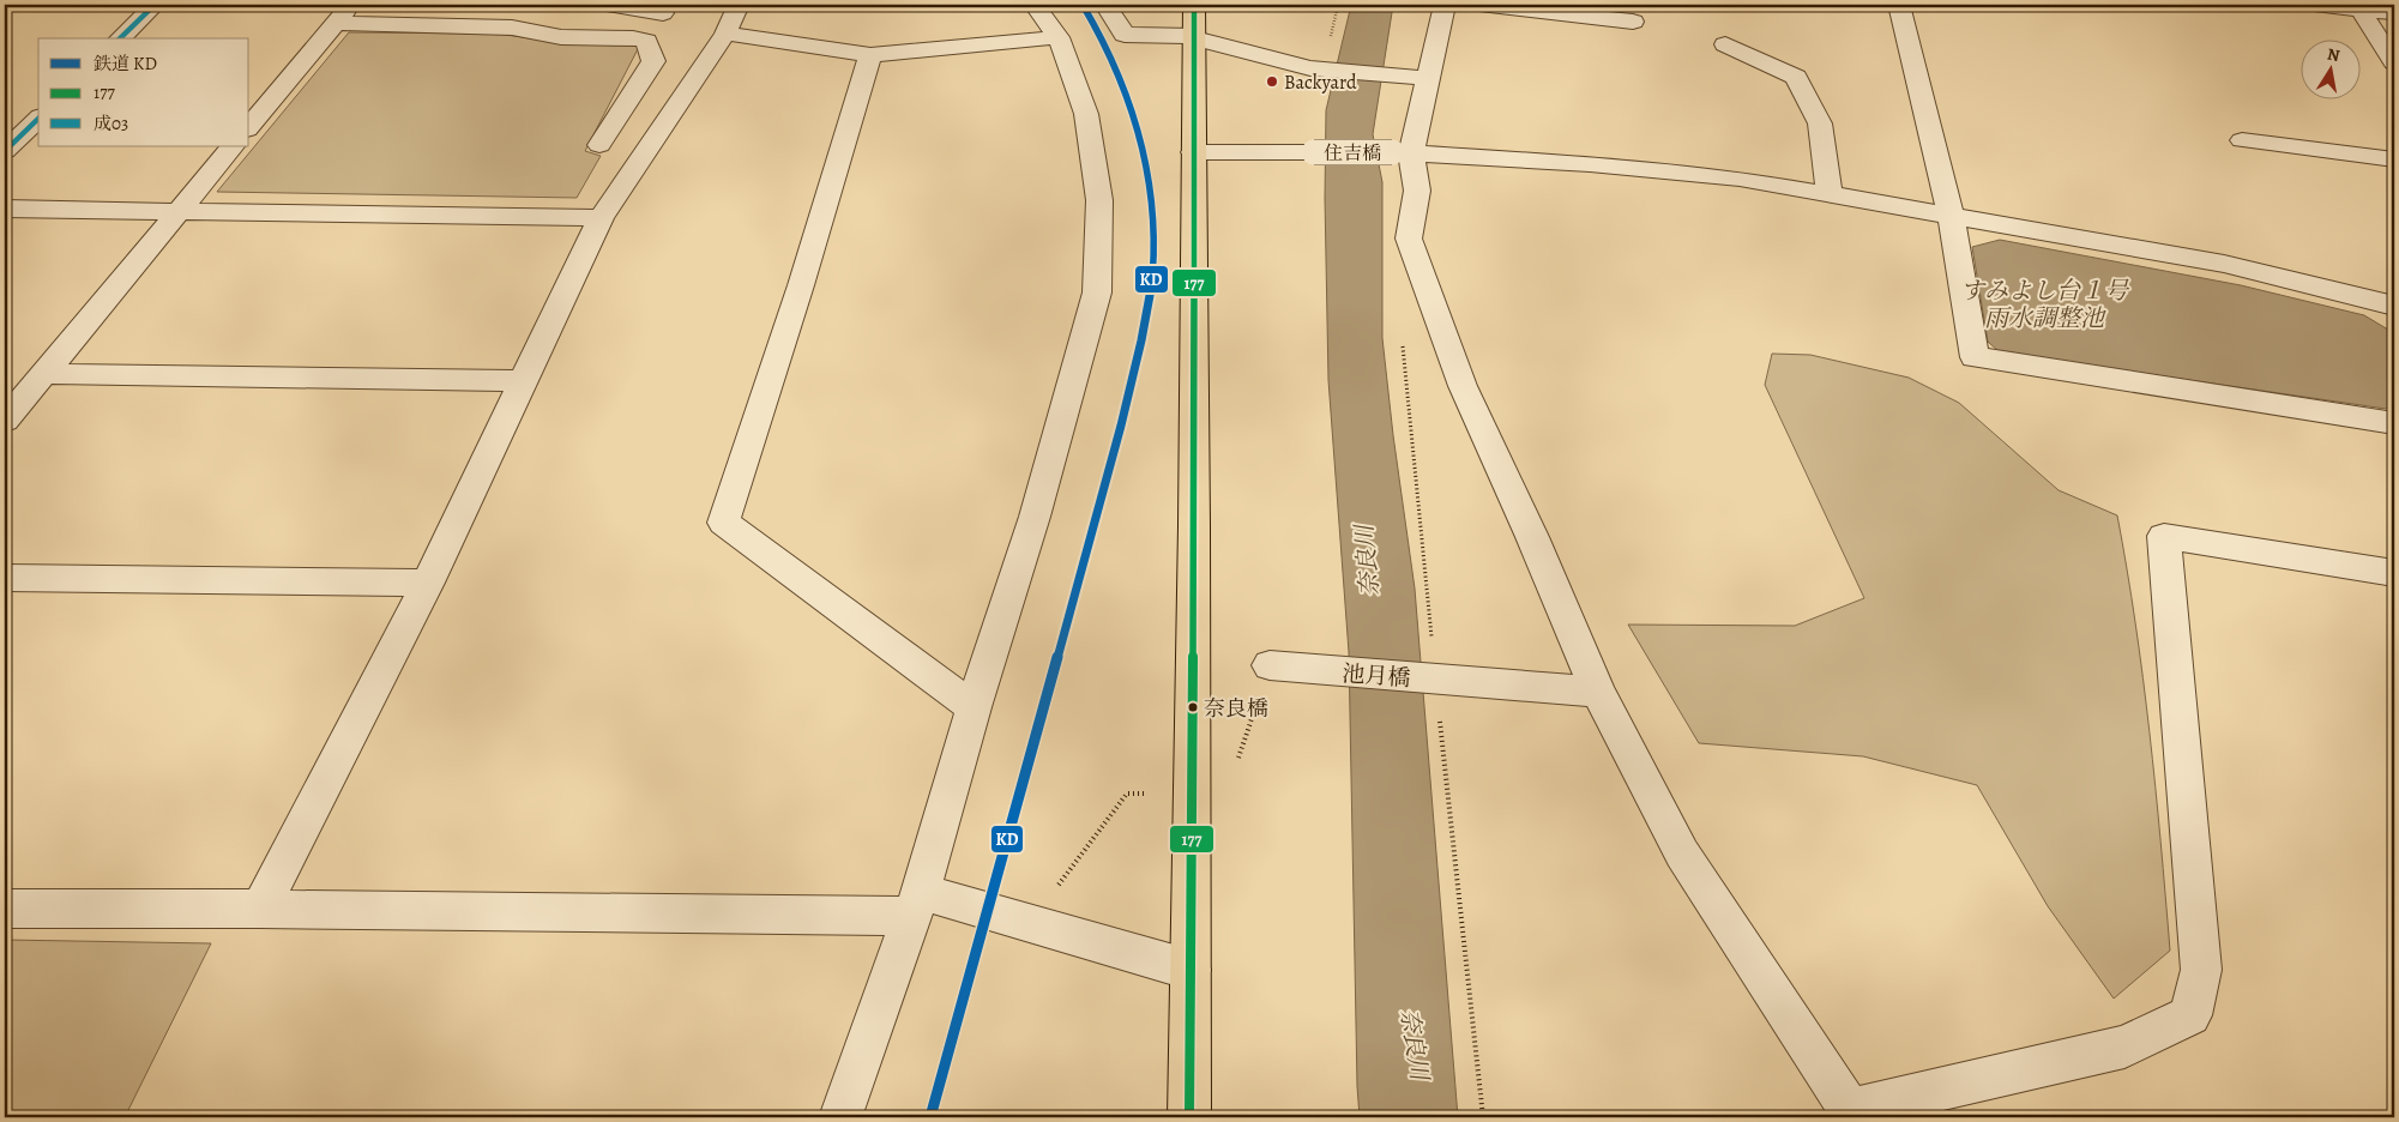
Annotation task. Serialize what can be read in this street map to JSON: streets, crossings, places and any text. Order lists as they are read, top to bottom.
{
  "streets": {
    "street": ["住吉橋", "池月橋"]
  },
  "water": ["すみよし台１号 雨水調整池", "奈良川"],
  "places": ["Backyard", "奈良橋"],
  "lines": ["rail line KD", "transit line 177", "transit line 成03"],
  "legend": ["鉄道 KD", "177", "成03"],
  "north": "top"
}
